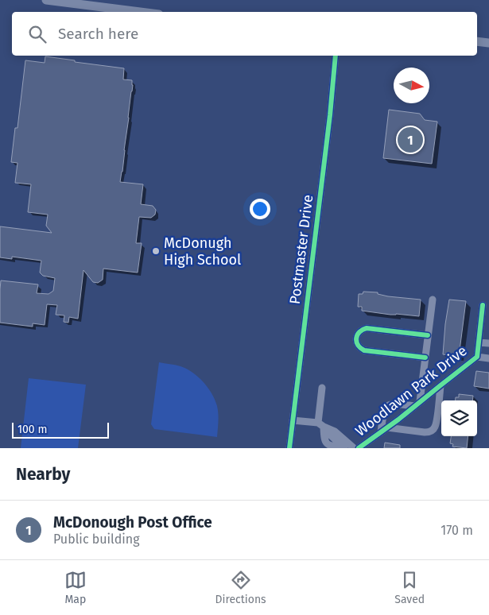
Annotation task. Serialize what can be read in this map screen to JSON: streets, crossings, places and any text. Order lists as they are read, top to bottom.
{
  "streets": {
    "street": ["Postmaster Drive", "Woodlawn Park Drive"]
  },
  "crossings": [
    ["Postmaster Drive", "Woodlawn Park Drive"]
  ],
  "places": ["McDonugh High School"],
  "scale_bar": "100 m",
  "north": "right",
  "page": {
    "search": "Search here",
    "pins": "1",
    "scale": "100 m",
    "heading": "Nearby",
    "list": [
      {
        "mark": "1",
        "name": "McDonough Post Office",
        "note": "Public building",
        "value": "170 m"
      }
    ],
    "nav": ["Map", "Directions", "Saved"]
  }
}
